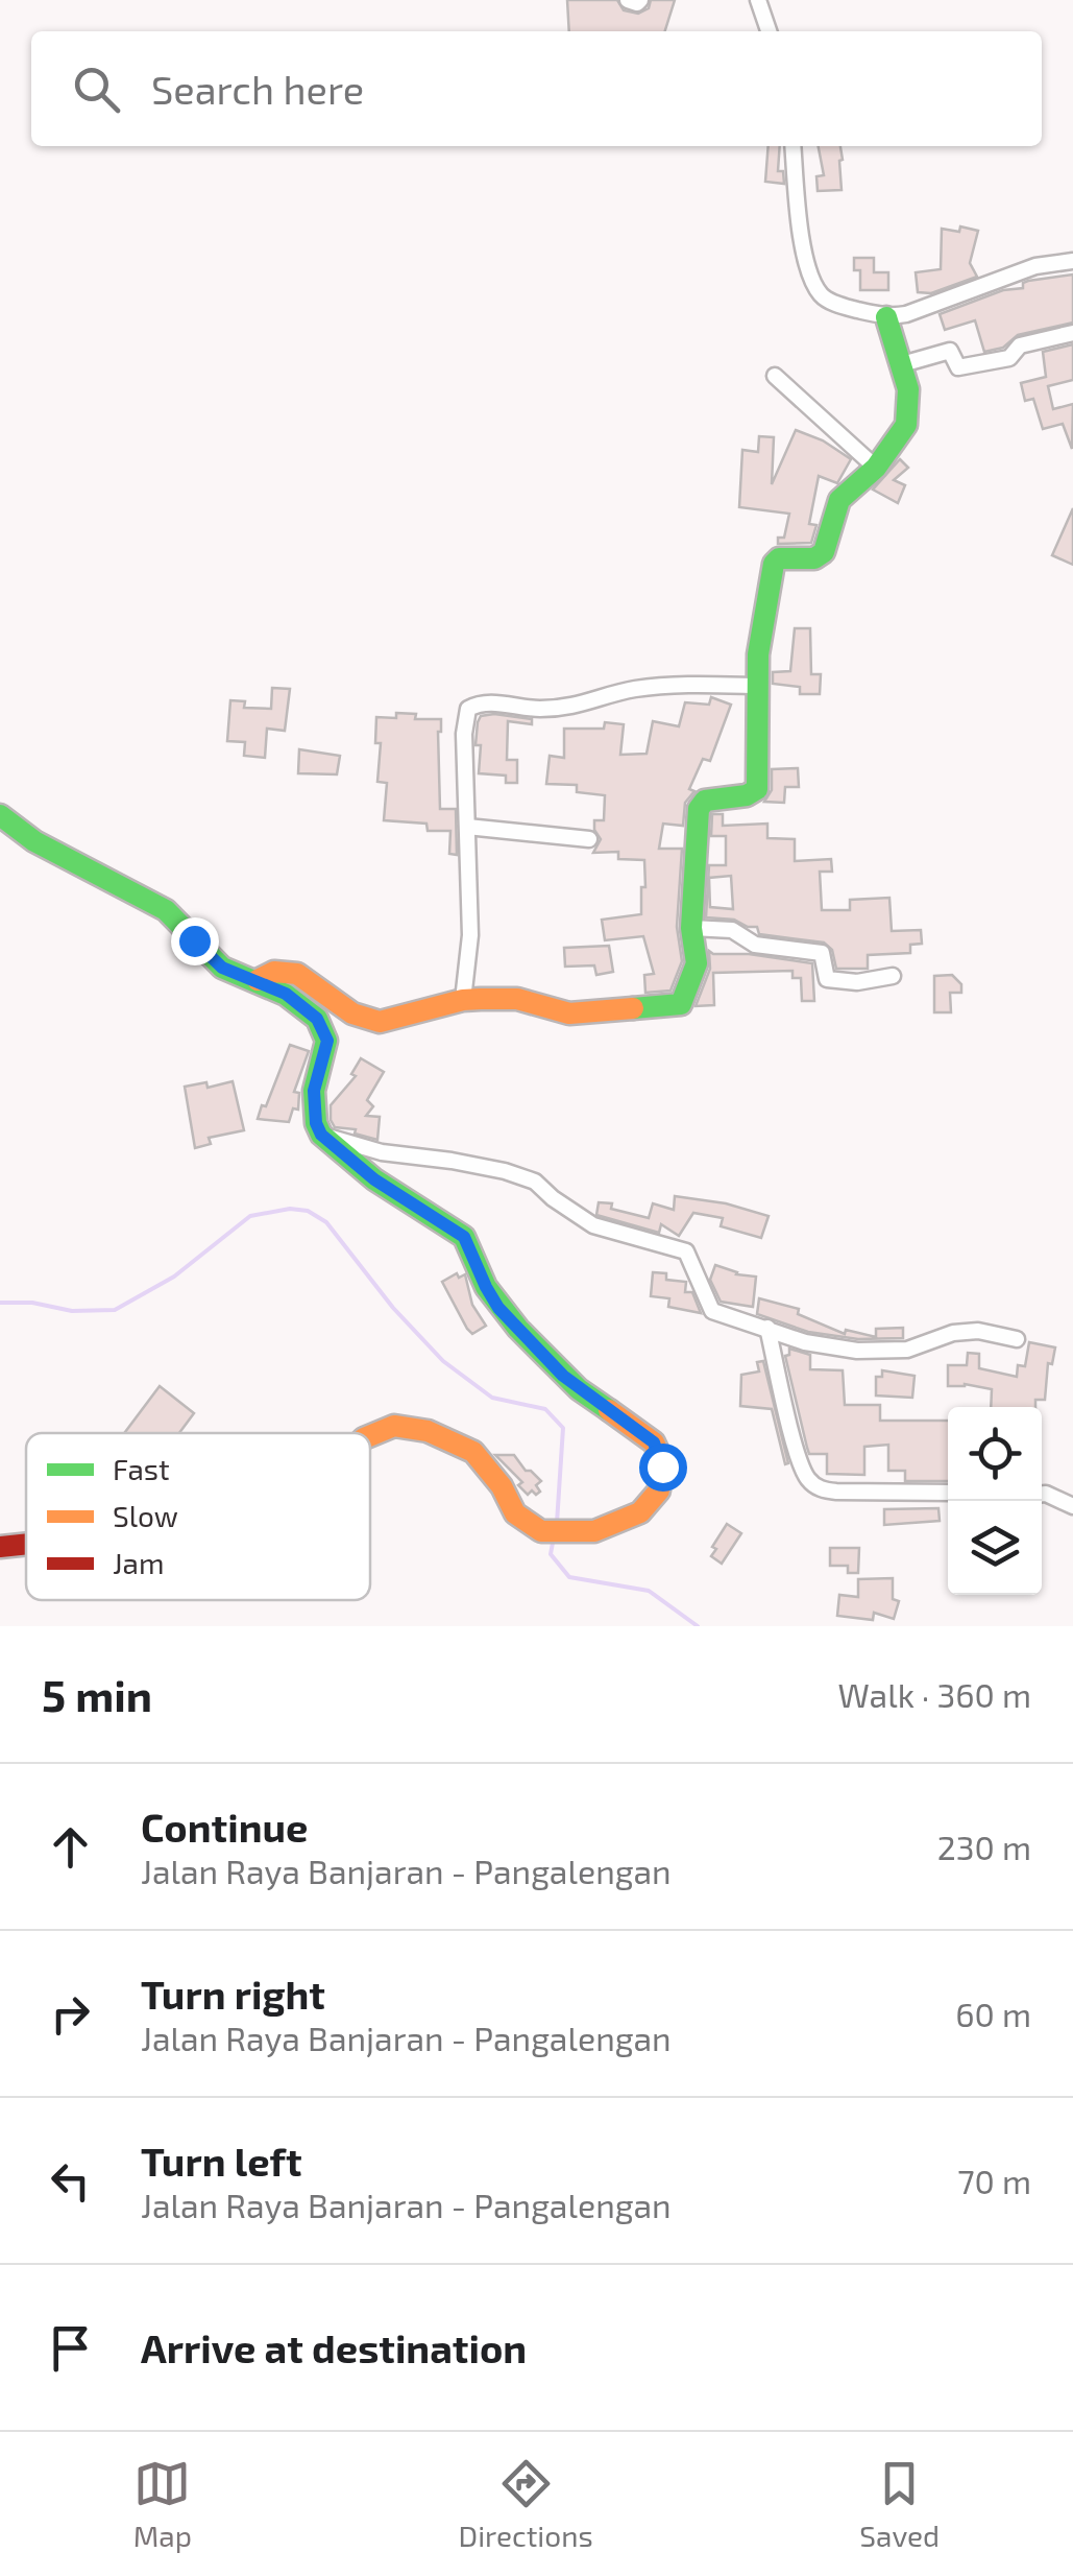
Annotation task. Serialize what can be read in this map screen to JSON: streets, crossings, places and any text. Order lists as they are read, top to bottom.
{
  "legend": ["Fast", "Slow", "Jam"],
  "page": {
    "search": "Search here",
    "heading": ["5 min", "Walk · 360 m"],
    "list": [
      ["Continue", "Jalan Raya Banjaran - Pangalengan", "230 m"],
      ["Turn right", "Jalan Raya Banjaran - Pangalengan", "60 m"],
      ["Turn left", "Jalan Raya Banjaran - Pangalengan", "70 m"],
      "Arrive at destination"
    ],
    "nav": ["Map", "Directions", "Saved"]
  }
}
